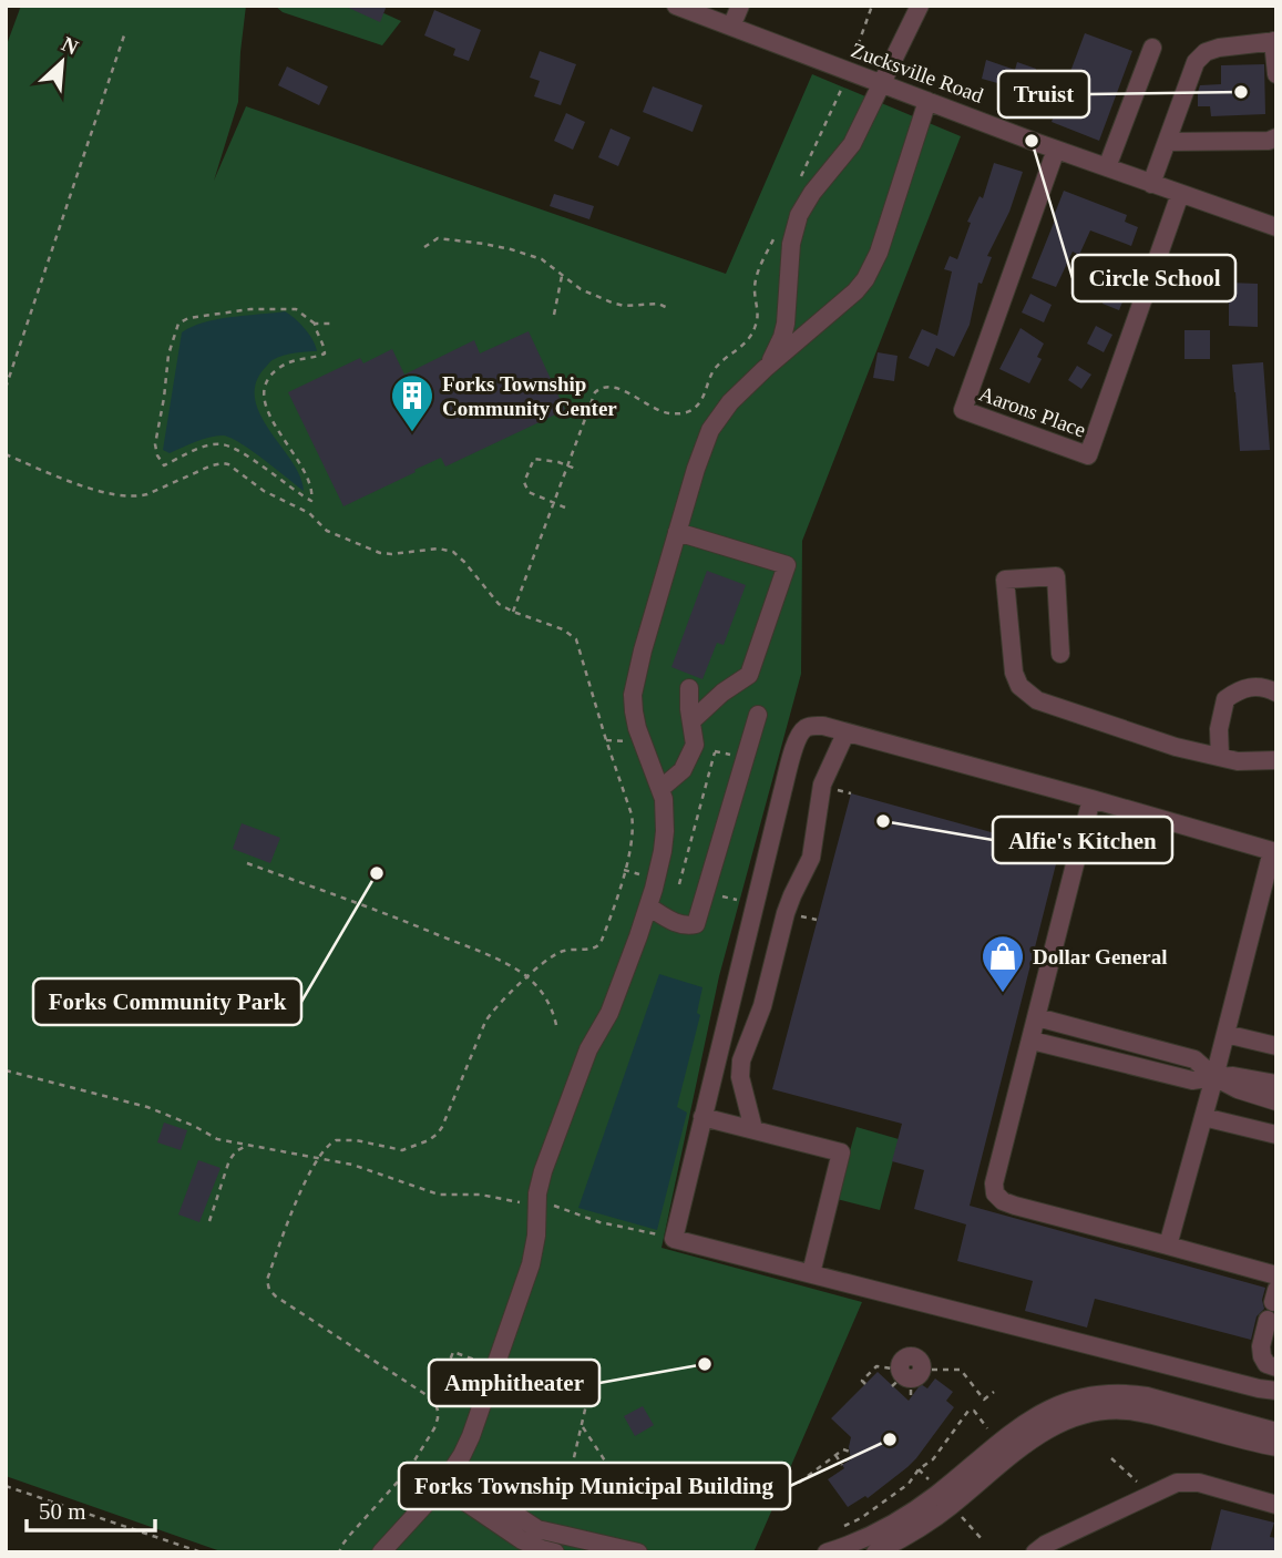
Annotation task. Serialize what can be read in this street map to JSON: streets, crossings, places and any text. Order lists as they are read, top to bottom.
{
  "streets": {
    "street": ["Zucksville Road", "Aarons Place"]
  },
  "crossings": [
    ["Zucksville Road", "Aarons Place"]
  ],
  "places": {
    "other": [
      "Truist",
      "Circle School",
      "Alfie's Kitchen",
      "Forks Community Park",
      "Amphitheater",
      "Forks Township Municipal Building"
    ],
    "building": ["Forks Township Community Center"],
    "shop": ["Dollar General"]
  },
  "scale_bar": "50 m",
  "north": "top right"
}
